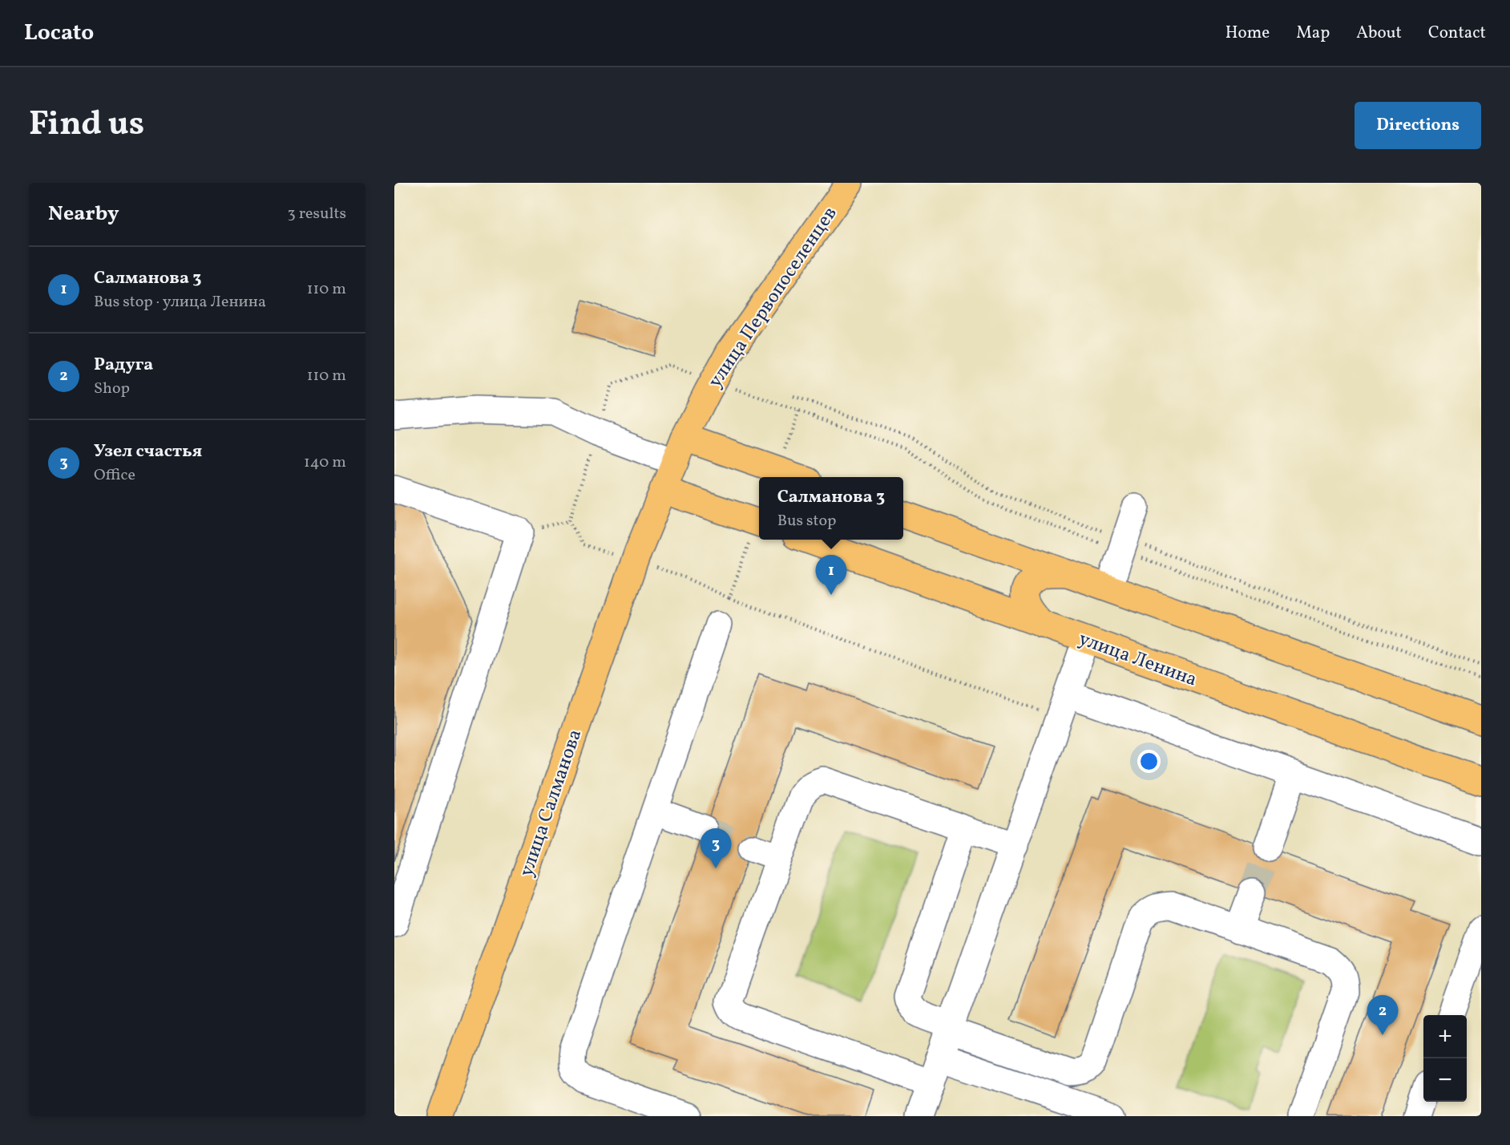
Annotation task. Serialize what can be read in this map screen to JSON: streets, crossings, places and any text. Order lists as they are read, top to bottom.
{
  "streets": {
    "main road": ["улица Первопоселенцев", "улица Ленина", "улица Салманова"]
  },
  "crossings": [
    ["улица Первопоселенцев", "улица Салманова"]
  ],
  "page": {
    "header": "Locato",
    "nav": [
      "Home",
      "Map",
      "About",
      "Contact"
    ],
    "title": "Find us",
    "buttons": "Directions",
    "heading": ["Nearby", "3 results"],
    "list": [
      {
        "mark": "1",
        "name": "Салманова 3",
        "note": "Bus stop · улица Ленина",
        "value": "110 m"
      },
      {
        "mark": "2",
        "name": "Радуга",
        "note": "Shop",
        "value": "110 m"
      },
      {
        "mark": "3",
        "name": "Узел счастья",
        "note": "Office",
        "value": "140 m"
      }
    ],
    "popup": ["Салманова 3", "Bus stop"],
    "pins": ["1", "3", "2"],
    "map_buttons": ["+", "−"]
  }
}
